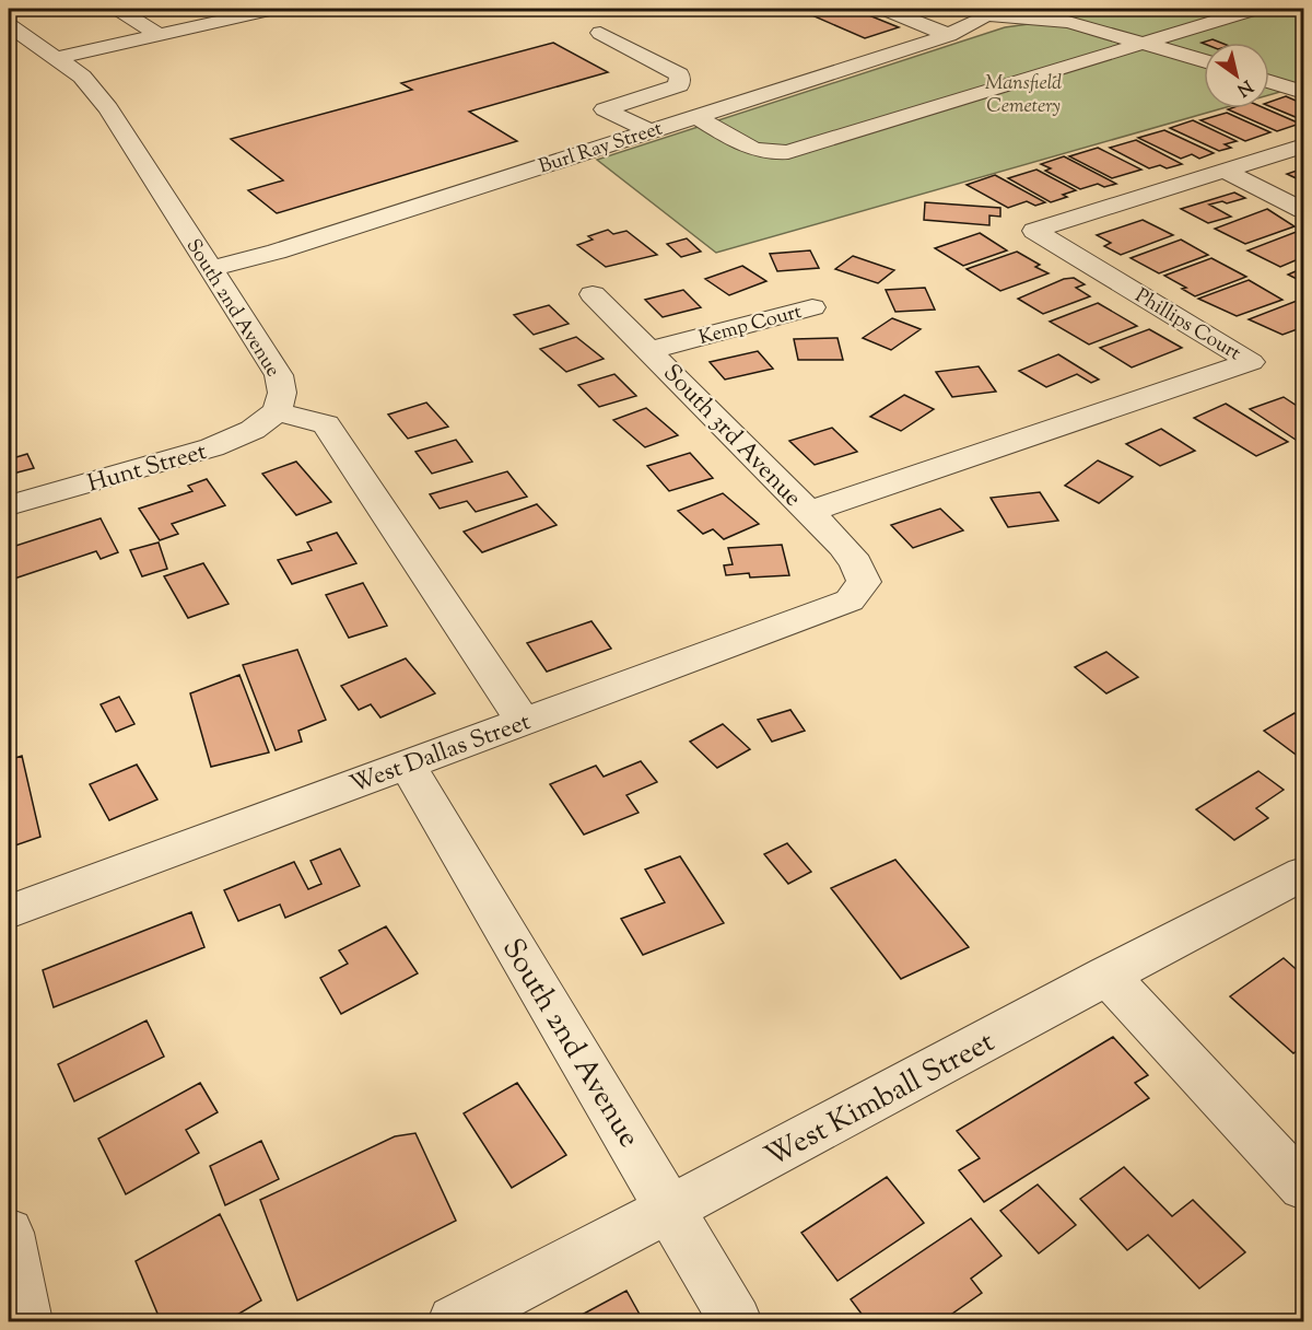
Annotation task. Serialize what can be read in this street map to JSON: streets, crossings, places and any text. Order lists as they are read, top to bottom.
{
  "streets": {
    "street": [
      "Burl Ray Street",
      "South 2nd Avenue",
      "Kemp Court",
      "Phillips Court",
      "South 3rd Avenue",
      "Hunt Street",
      "West Dallas Street",
      "West Kimball Street"
    ]
  },
  "crossings": [
    ["Burl Ray Street", "South 2nd Avenue"],
    ["South 2nd Avenue", "Hunt Street"],
    ["South 2nd Avenue", "West Dallas Street"],
    ["South 2nd Avenue", "West Kimball Street"],
    ["Kemp Court", "South 3rd Avenue"],
    ["Phillips Court", "South 3rd Avenue"],
    ["South 3rd Avenue", "West Dallas Street"]
  ],
  "parks": ["Mansfield Cemetery"],
  "north": "bottom right"
}
